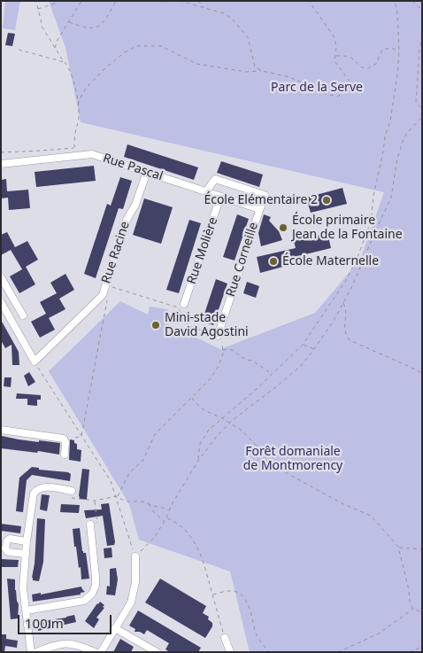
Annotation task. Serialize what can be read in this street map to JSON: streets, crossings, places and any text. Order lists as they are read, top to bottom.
{
  "streets": {
    "street": [
      "Rue Pascal",
      "Rue Molière",
      "Rue Racine",
      "Rue Corneille"
    ]
  },
  "crossings": [
    ["Rue Pascal", "Rue Molière"],
    ["Rue Pascal", "Rue Racine"],
    ["Rue Pascal", "Rue Corneille"]
  ],
  "parks": ["Parc de la Serve", "Forêt domaniale de Montmorency"],
  "places": [
    "École Elémentaire 2",
    "École primaire Jean de la Fontaine",
    "École Maternelle",
    "Mini-stade David Agostini"
  ],
  "scale_bar": "100 m"
}
